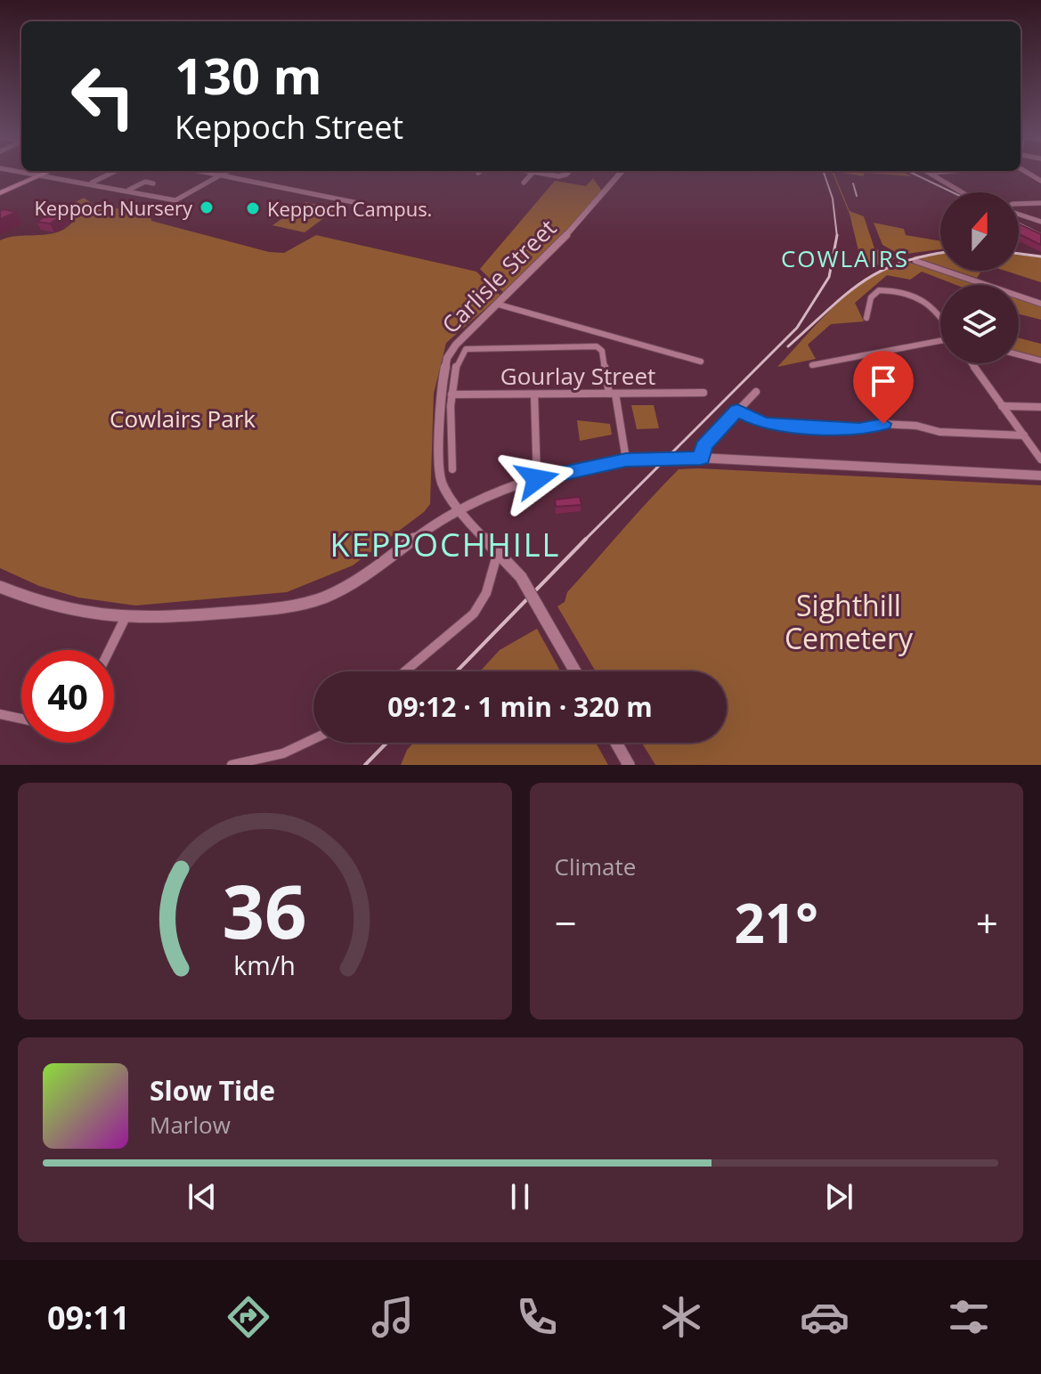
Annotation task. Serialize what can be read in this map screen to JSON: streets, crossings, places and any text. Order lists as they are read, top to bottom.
{
  "streets": {
    "street": ["Carlisle Street", "Gourlay Street"]
  },
  "crossings": [
    ["Carlisle Street", "Gourlay Street"]
  ],
  "districts": ["COWLAIRS", "KEPPOCHHILL"],
  "parks": ["Cowlairs Park", "Sighthill Cemetery"],
  "places": ["Keppoch Nursery", "Keppoch Campus."],
  "north": "top",
  "page": {
    "turn": ["130 m", "Keppoch Street"],
    "limit": "40",
    "trip": "09:12 · 1 min · 320 m",
    "tile": "Climate",
    "heat": ["−", "21°", "+"],
    "song": ["Slow Tide", "Marlow"],
    "tabs": "09:11",
    "gauge": ["36", "km/h"]
  }
}
